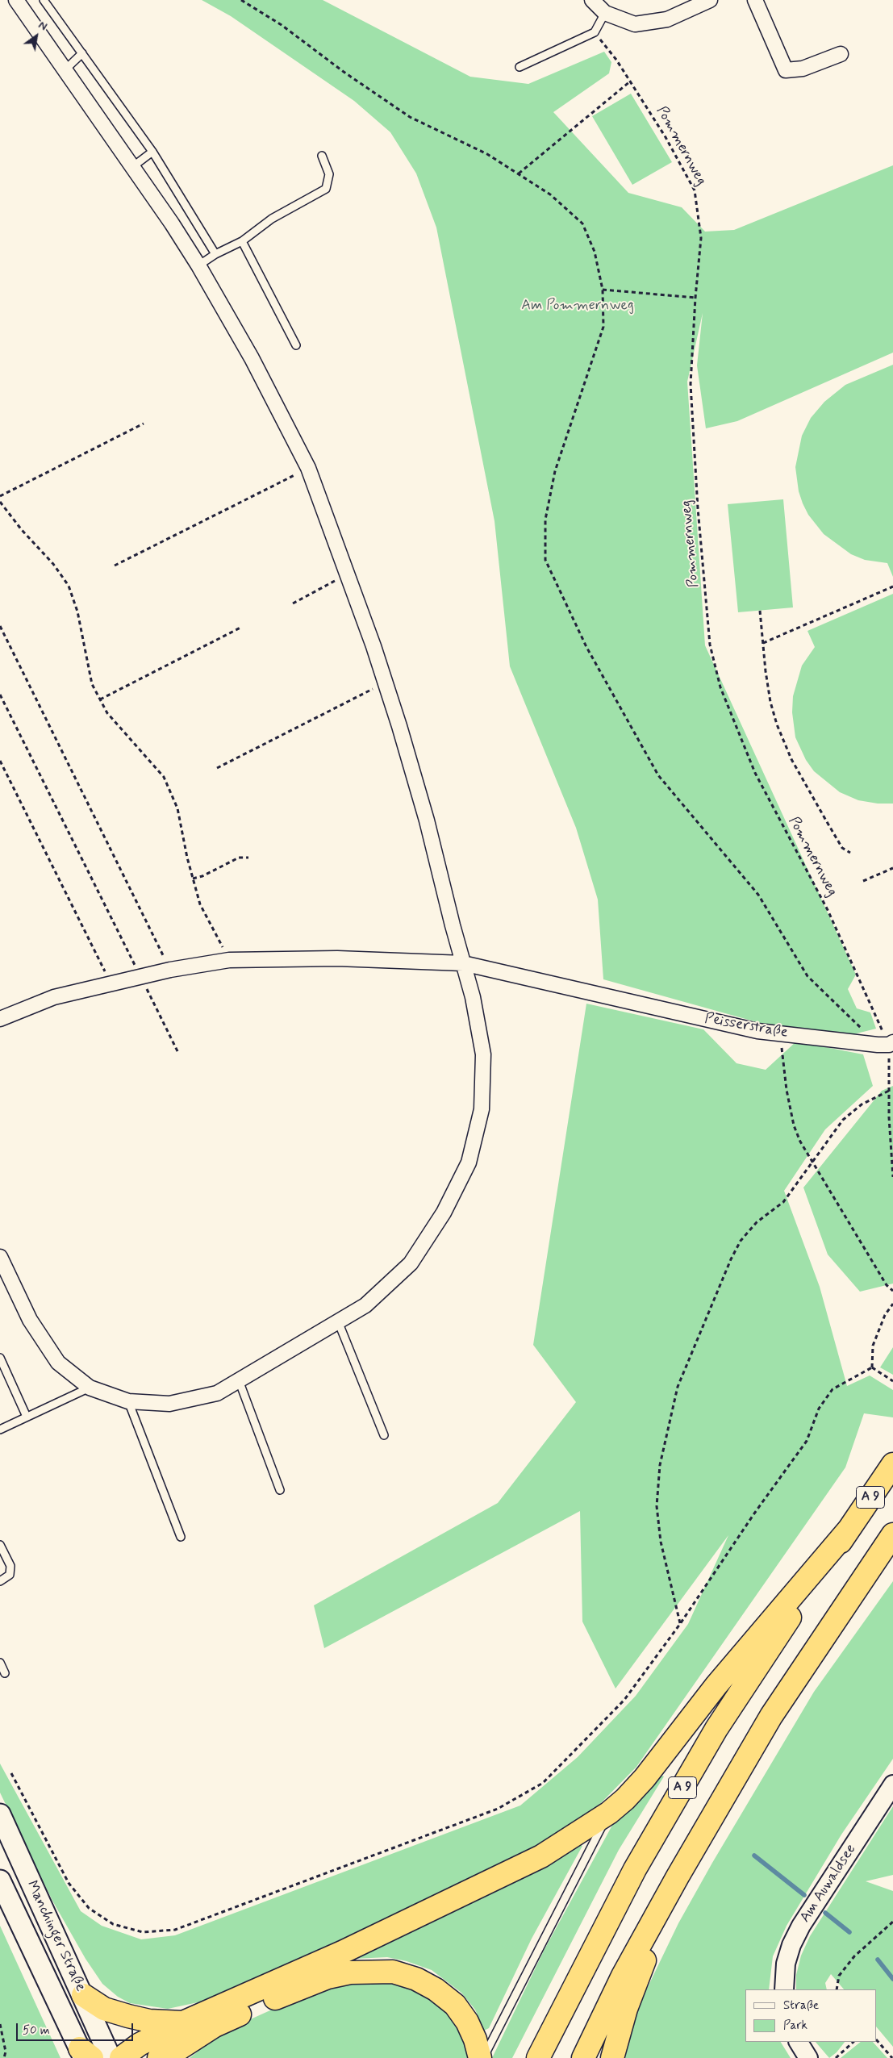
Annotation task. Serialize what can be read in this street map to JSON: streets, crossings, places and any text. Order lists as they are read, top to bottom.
{
  "streets": {
    "highway": ["A 9"],
    "main road": ["Manchinger Straße"],
    "street": ["Peisserstraße", "Am Auwaldsee"],
    "path": ["Pommernweg"]
  },
  "crossings": [
    ["Pommernweg", "Peisserstraße"]
  ],
  "parks": ["Am Pommernweg"],
  "legend": ["Straße", "Park"],
  "scale_bar": "50 m",
  "north": "top right"
}
